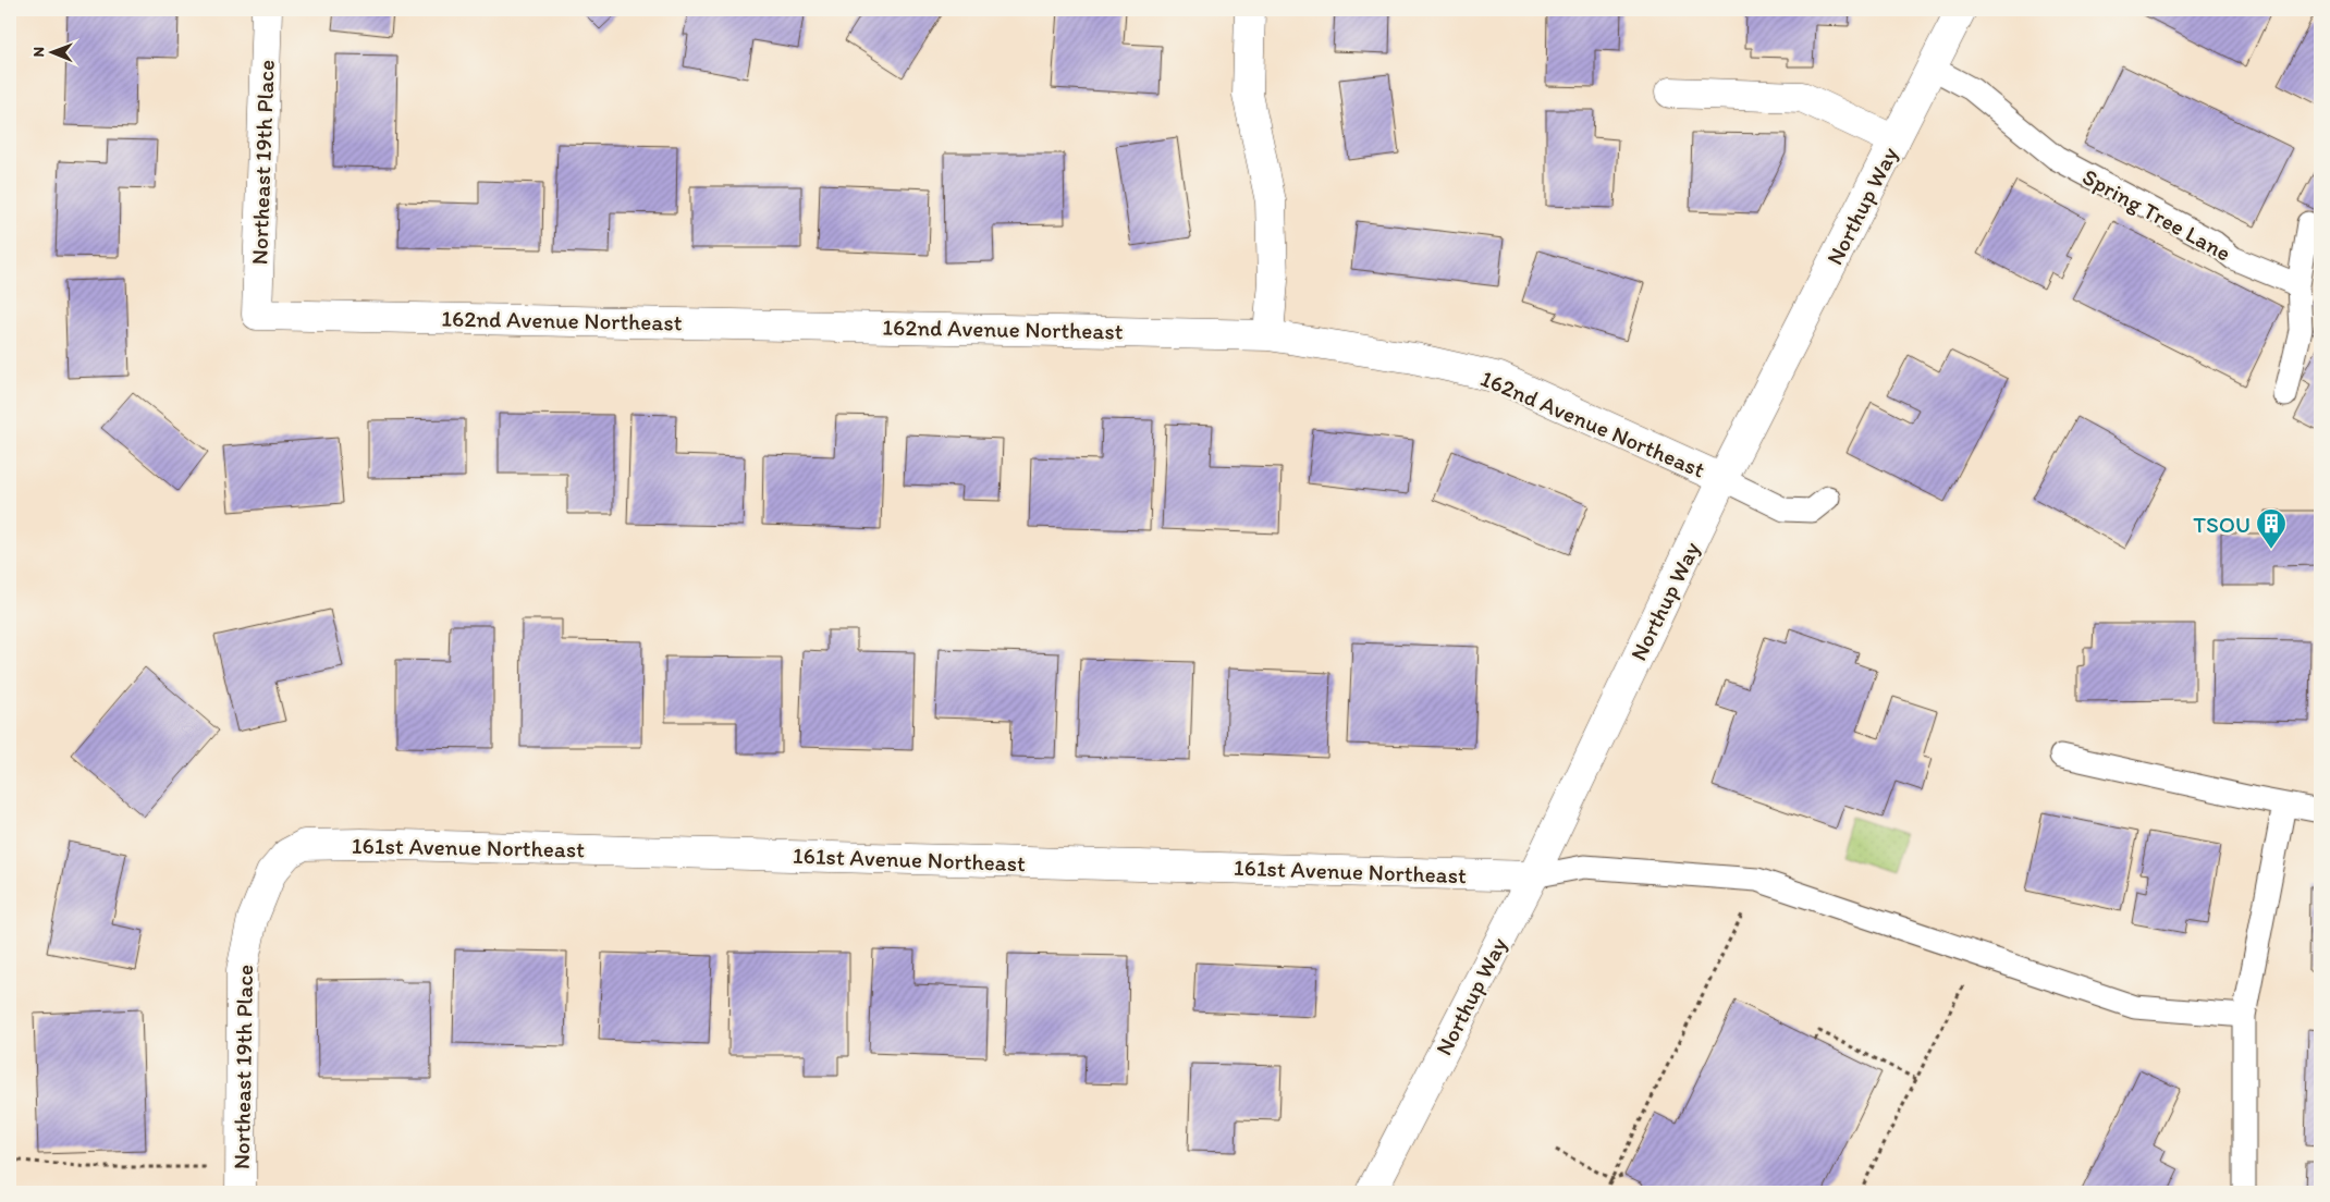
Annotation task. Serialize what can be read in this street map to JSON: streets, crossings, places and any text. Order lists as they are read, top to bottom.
{
  "streets": {
    "street": [
      "Northeast 19th Place",
      "Northup Way",
      "162nd Avenue Northeast",
      "161st Avenue Northeast"
    ],
    "lane": ["Spring Tree Lane"]
  },
  "crossings": [
    ["Northeast 19th Place", "162nd Avenue Northeast"],
    ["Northeast 19th Place", "161st Avenue Northeast"],
    ["Northup Way", "Spring Tree Lane"],
    ["Northup Way", "162nd Avenue Northeast"],
    ["Northup Way", "161st Avenue Northeast"]
  ],
  "places": {
    "building": ["TSOU"]
  },
  "north": "left"
}
